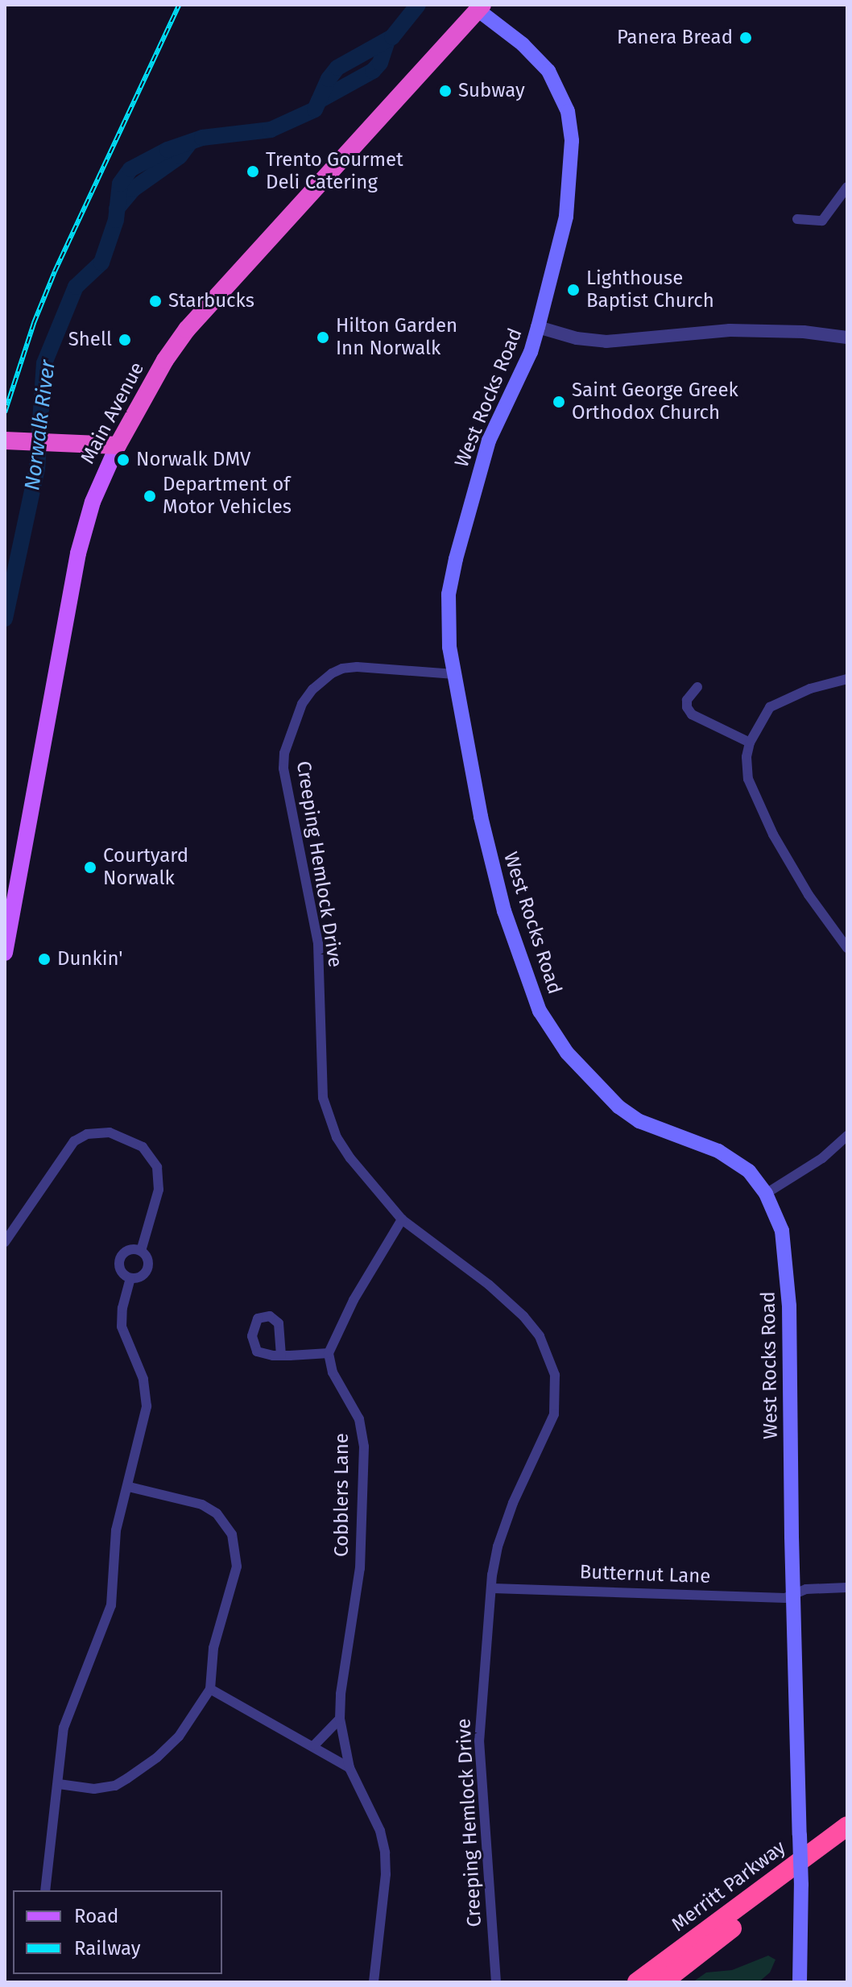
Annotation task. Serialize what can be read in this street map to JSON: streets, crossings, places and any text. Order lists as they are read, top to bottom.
{
  "streets": {
    "highway": ["Main Avenue", "Merritt Parkway"],
    "main road": ["West Rocks Road"],
    "street": ["Creeping Hemlock Drive", "Cobblers Lane", "Butternut Lane"]
  },
  "crossings": [
    ["West Rocks Road", "Main Avenue"],
    ["West Rocks Road", "Creeping Hemlock Drive"],
    ["West Rocks Road", "Butternut Lane"],
    ["Creeping Hemlock Drive", "Butternut Lane"]
  ],
  "water": ["Norwalk River"],
  "places": [
    "Panera Bread",
    "Subway",
    "Trento Gourmet Deli Catering",
    "Lighthouse Baptist Church",
    "Starbucks",
    "Hilton Garden Inn Norwalk",
    "Shell",
    "Saint George Greek Orthodox Church",
    "Norwalk DMV",
    "Department of Motor Vehicles",
    "Courtyard Norwalk",
    "Dunkin'"
  ],
  "legend": ["Road", "Railway"]
}
